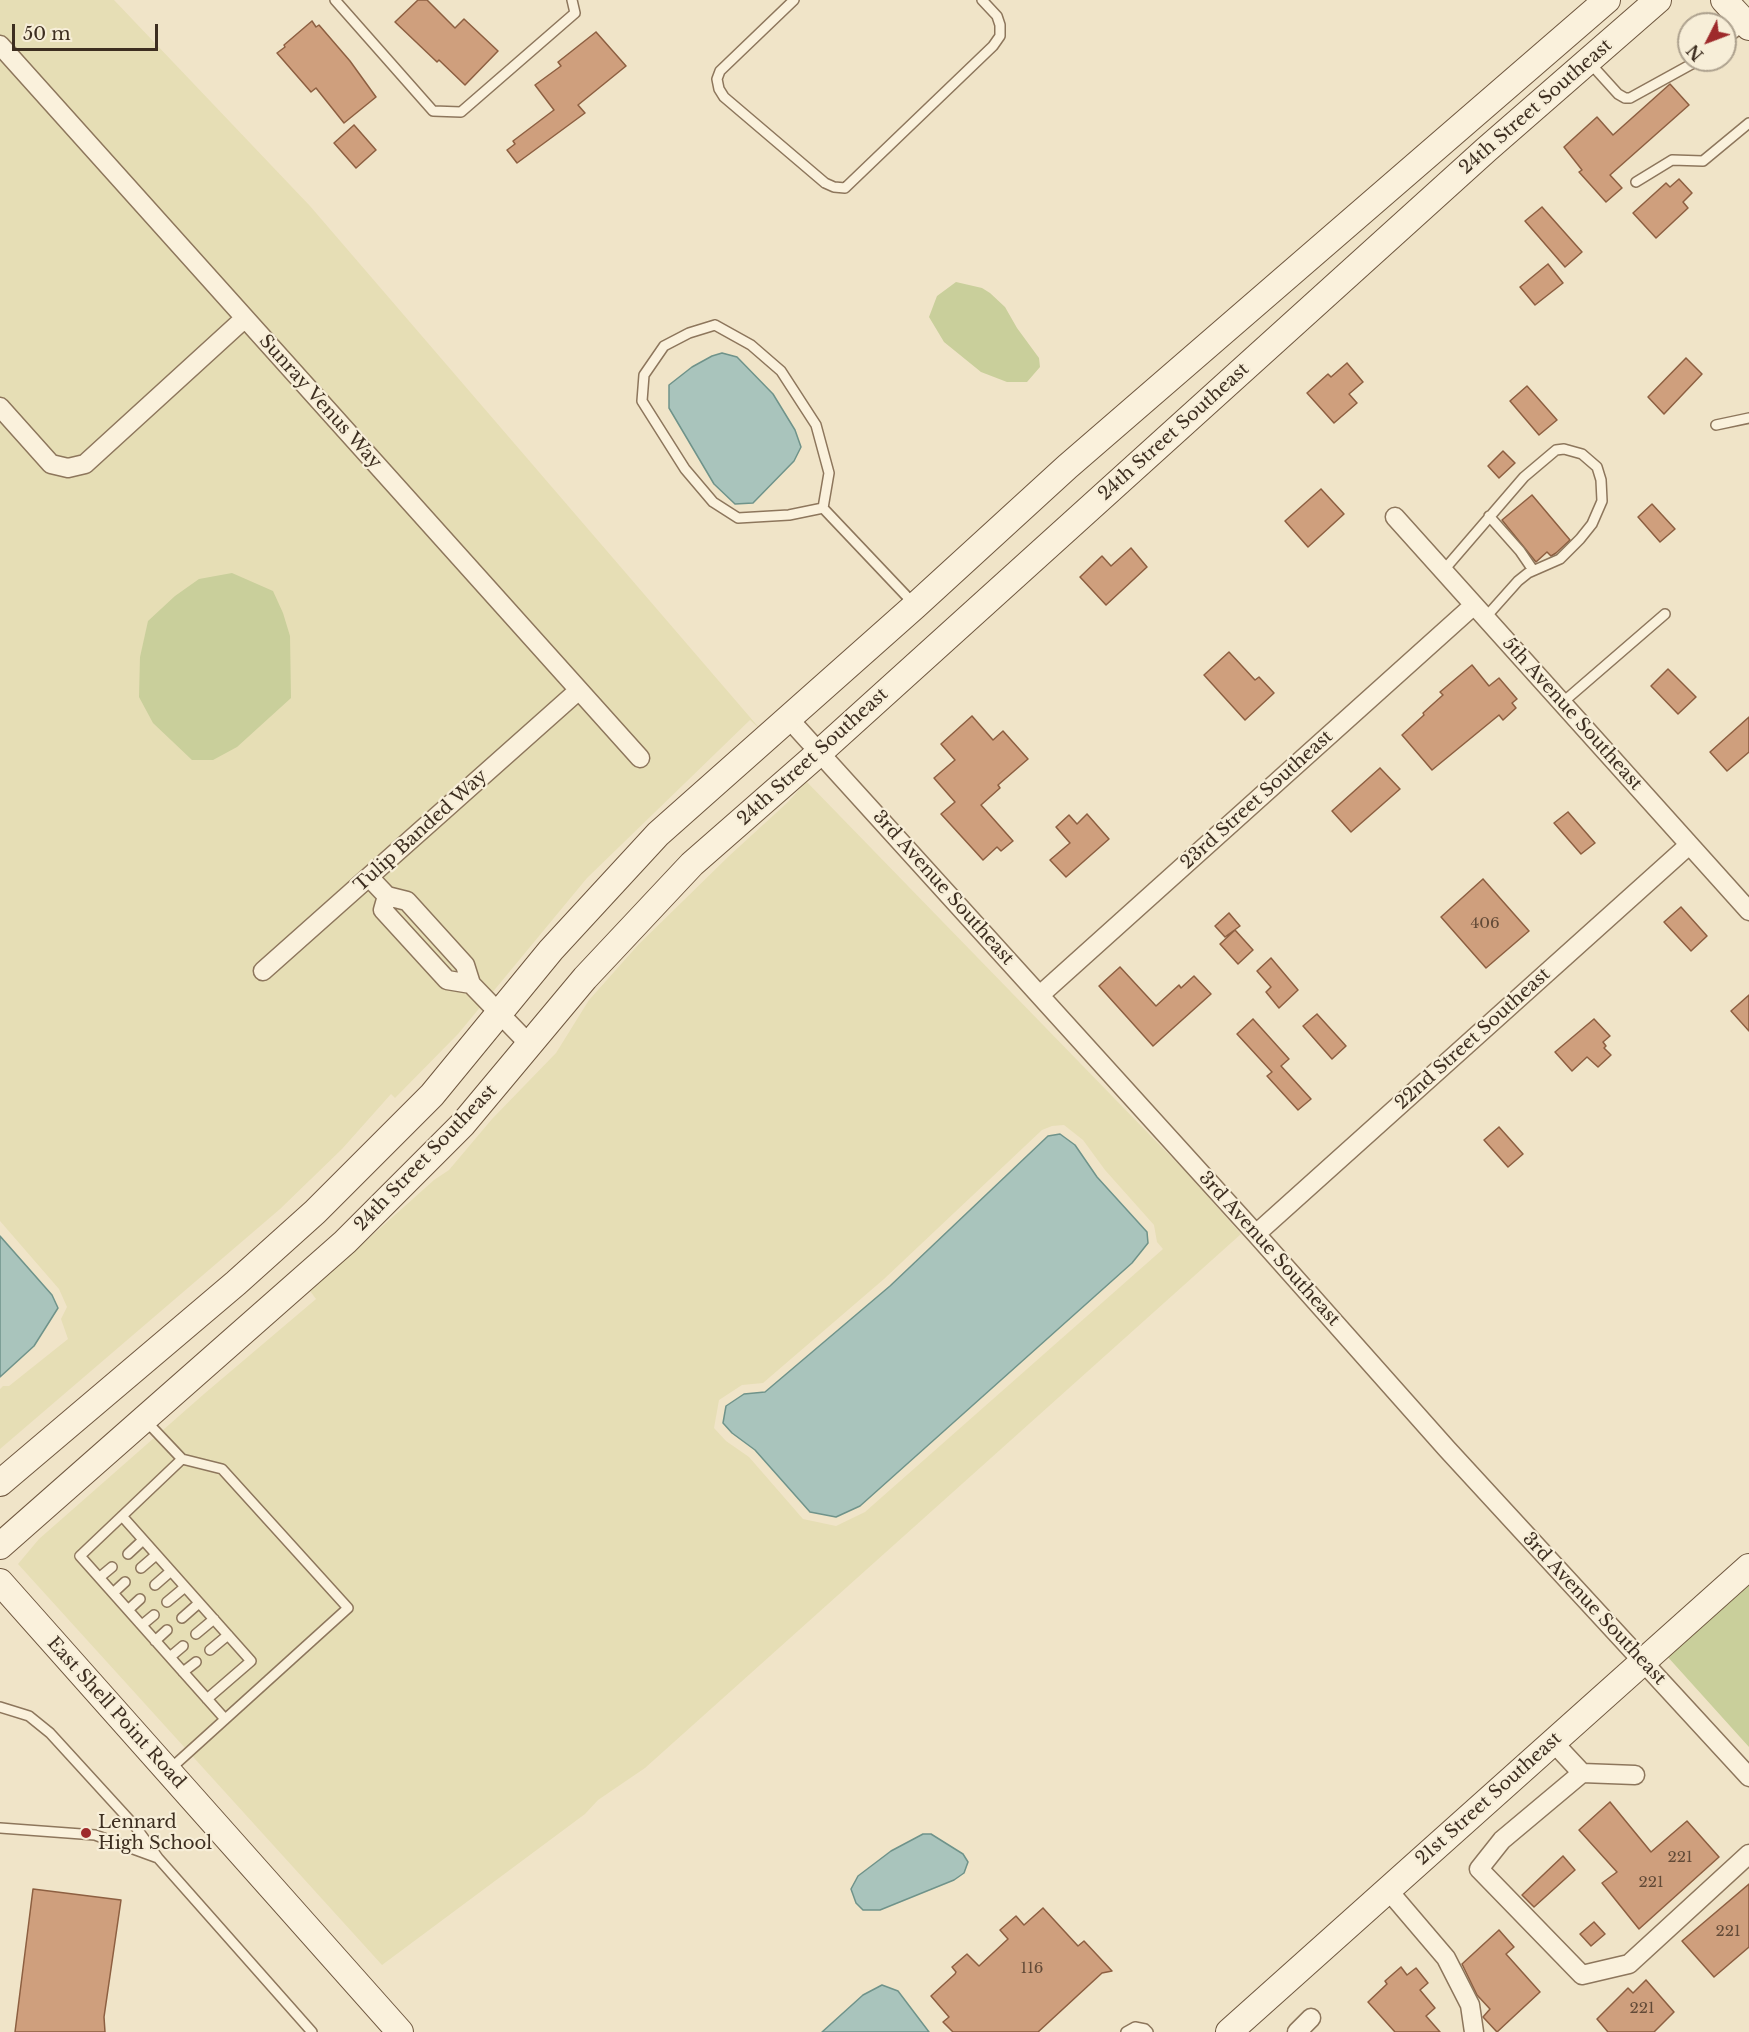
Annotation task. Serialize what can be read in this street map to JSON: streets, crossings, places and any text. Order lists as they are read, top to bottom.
{
  "streets": {
    "street": [
      "24th Street Southeast",
      "Sunray Venus Way",
      "5th Avenue Southeast",
      "23rd Street Southeast",
      "Tulip Banded Way",
      "3rd Avenue Southeast",
      "22nd Street Southeast",
      "East Shell Point Road",
      "21st Street Southeast"
    ]
  },
  "crossings": [
    ["24th Street Southeast", "3rd Avenue Southeast"],
    ["Sunray Venus Way", "Tulip Banded Way"],
    ["5th Avenue Southeast", "23rd Street Southeast"],
    ["5th Avenue Southeast", "22nd Street Southeast"],
    ["23rd Street Southeast", "3rd Avenue Southeast"],
    ["3rd Avenue Southeast", "22nd Street Southeast"],
    ["3rd Avenue Southeast", "21st Street Southeast"]
  ],
  "places": ["Lennard High School"],
  "house_numbers": [
    "406",
    "221",
    "221",
    "221",
    "116",
    "221"
  ],
  "scale_bar": "50 m",
  "north": "bottom left"
}
